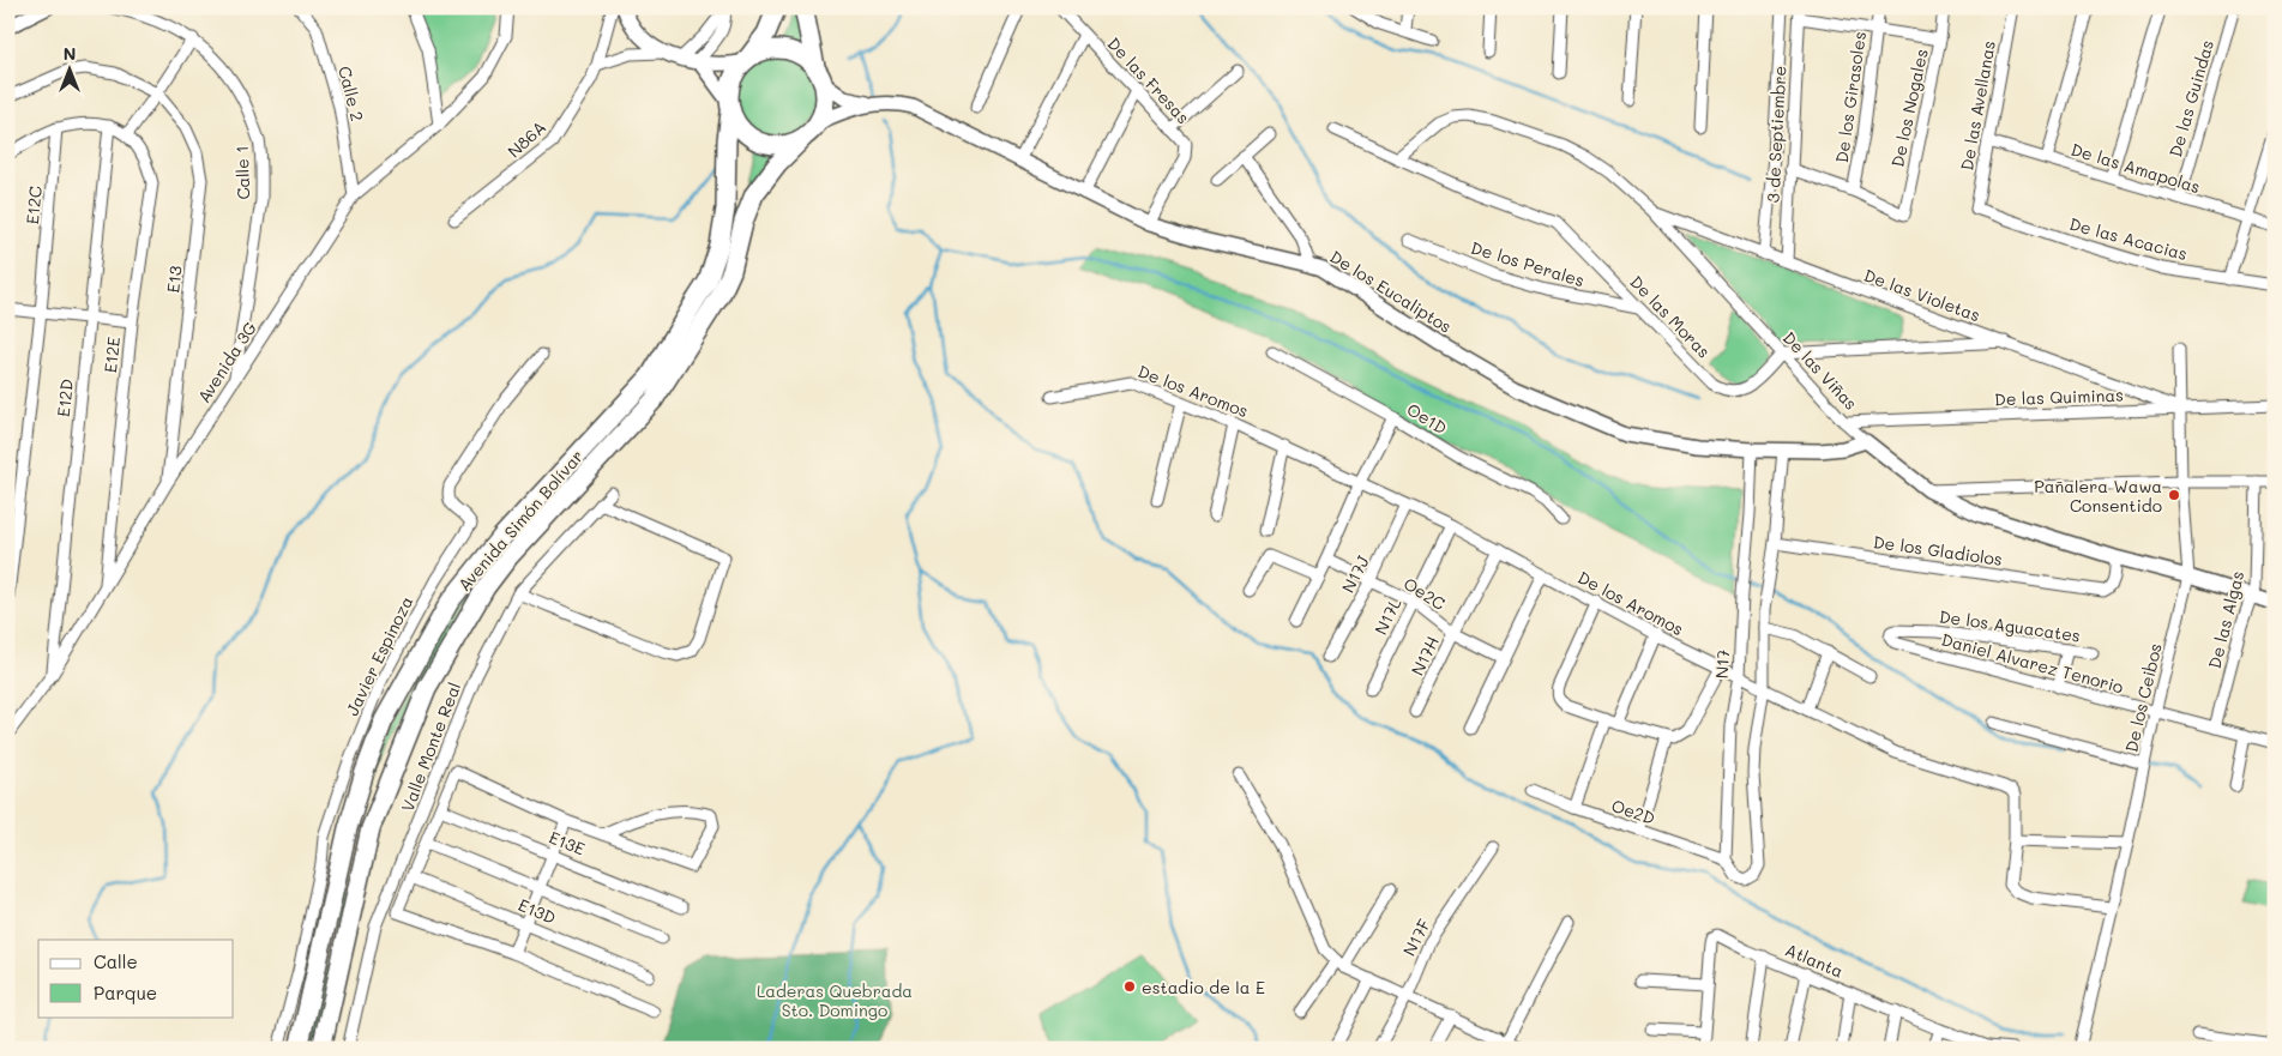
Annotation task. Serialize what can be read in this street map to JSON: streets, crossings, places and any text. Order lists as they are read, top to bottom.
{
  "streets": {
    "highway": ["Avenida Simón Bolívar"],
    "street": [
      "De las Fresas",
      "Calle 2",
      "De los Girasoles",
      "De las Guindas",
      "De las Avellanas",
      "De los Nogales",
      "3 de Septiembre",
      "N86A",
      "De las Amapolas",
      "Calle 1",
      "E12C",
      "De las Acacias",
      "De los Perales",
      "E13",
      "De los Eucaliptos",
      "De las Violetas",
      "De las Moras",
      "E12E",
      "Avenida 3G",
      "De las Viñas",
      "De los Aromos",
      "De las Quiminas",
      "E12D",
      "Oe1D",
      "De los Gladiolos",
      "N17J",
      "Oe2C",
      "N17L",
      "De las Algas",
      "De los Aguacates",
      "Javier Espinoza",
      "N17H",
      "Daniel Alvarez Tenorio",
      "N17",
      "De los Ceibos",
      "Valle Monte Real",
      "Oe2D",
      "E13E",
      "E13D",
      "N17F",
      "Atlanta"
    ]
  },
  "crossings": [
    ["De las Fresas", "De los Eucaliptos"],
    ["Calle 2", "Avenida 3G"],
    ["De los Girasoles", "De los Nogales"],
    ["De las Guindas", "De las Amapolas"],
    ["De las Avellanas", "De las Amapolas"],
    ["De las Avellanas", "De las Acacias"],
    ["3 de Septiembre", "De las Violetas"],
    ["Calle 1", "Avenida 3G"],
    ["De los Perales", "De las Moras"],
    ["E13", "Avenida 3G"],
    ["De los Eucaliptos", "De las Viñas"],
    ["De los Eucaliptos", "Avenida Simón Bolívar"],
    ["De los Eucaliptos", "N17"],
    ["De las Violetas", "De las Viñas"],
    ["De las Violetas", "De las Quiminas"],
    ["De las Violetas", "De los Ceibos"],
    ["De las Moras", "De las Viñas"],
    ["E12E", "Avenida 3G"],
    ["Avenida 3G", "E12D"],
    ["De las Viñas", "De las Quiminas"],
    ["De las Viñas", "De los Gladiolos"],
    ["De las Viñas", "De las Algas"],
    ["De las Viñas", "De los Ceibos"],
    ["De los Aromos", "N17J"],
    ["De los Aromos", "N17L"],
    ["De los Aromos", "N17H"],
    ["De los Aromos", "N17"],
    ["De los Aromos", "De los Ceibos"],
    ["De las Quiminas", "De los Ceibos"],
    ["N17J", "Oe2C"],
    ["Oe2C", "N17L"],
    ["Oe2C", "N17H"],
    ["De las Algas", "Daniel Alvarez Tenorio"],
    ["De los Aguacates", "Daniel Alvarez Tenorio"],
    ["Daniel Alvarez Tenorio", "De los Ceibos"],
    ["N17", "Oe2D"]
  ],
  "parks": ["Laderas Quebrada Sto. Domingo"],
  "places": ["Pañalera Wawa Consentido", "estadio de la E"],
  "legend": ["Calle", "Parque"],
  "north": "top"
}
